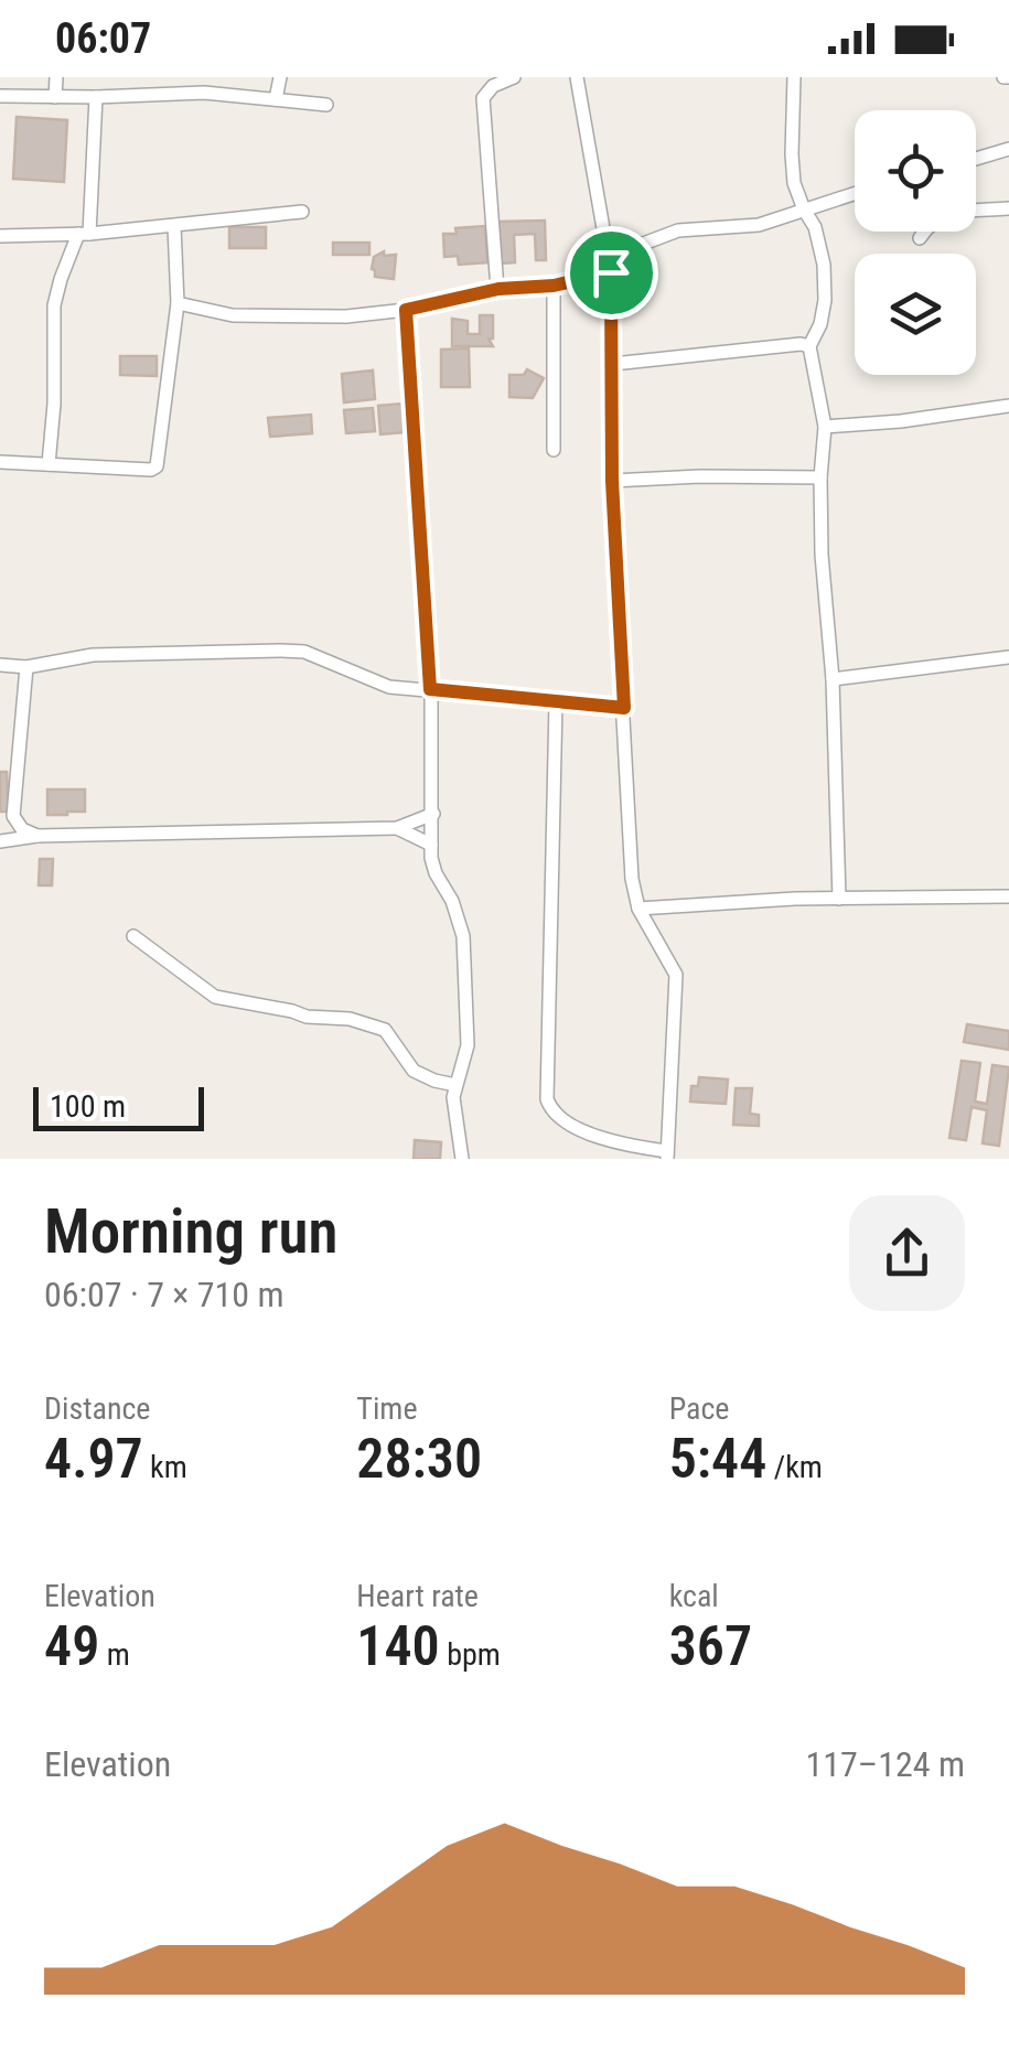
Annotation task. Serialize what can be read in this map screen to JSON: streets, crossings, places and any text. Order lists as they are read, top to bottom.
{
  "scale_bar": "100 m",
  "page": {
    "status": "06:07",
    "scale": "100 m",
    "heading": ["Morning run", "06:07 · 7 × 710 m"],
    "stats": [
      ["Distance", "4.97 km"],
      ["Time", "28:30"],
      ["Pace", "5:44 /km"],
      ["Elevation", "49 m"],
      ["Heart rate", "140 bpm"],
      ["kcal", "367"]
    ],
    "chart": ["Elevation", "117–124 m"]
  }
}
